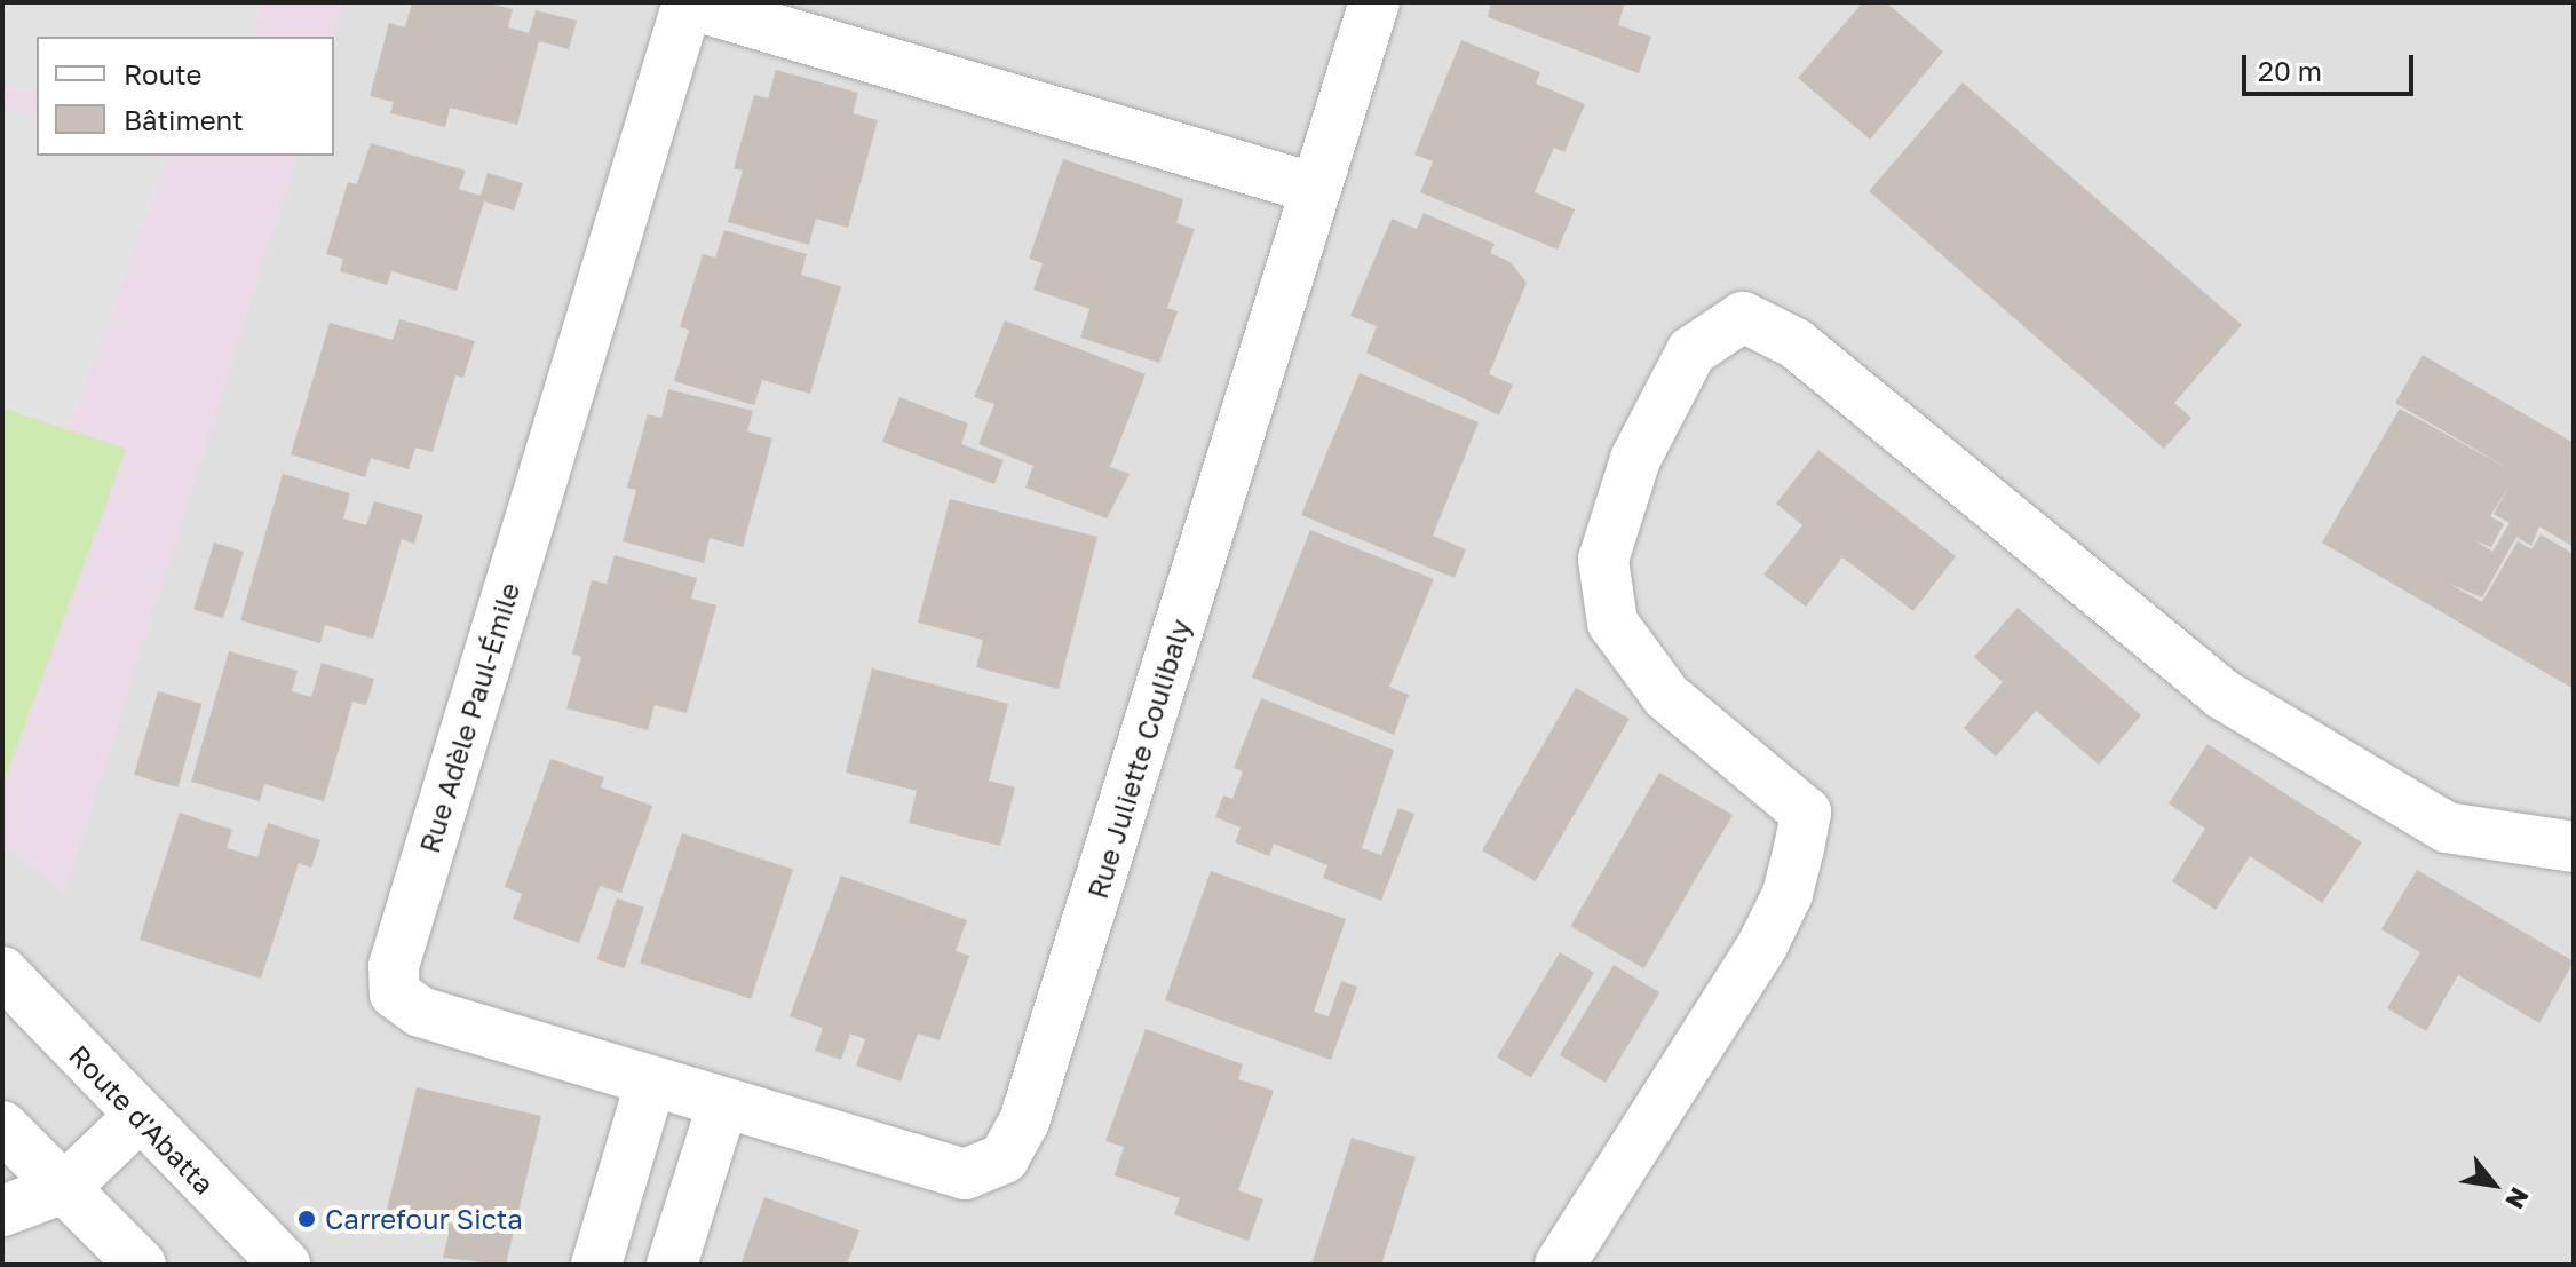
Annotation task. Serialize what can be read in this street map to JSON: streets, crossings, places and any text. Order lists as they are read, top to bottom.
{
  "streets": {
    "street": ["Rue Adèle Paul-Émile", "Rue Juliette Coulibaly", "Route d'Abatta"]
  },
  "crossings": [
    ["Rue Adèle Paul-Émile", "Rue Juliette Coulibaly"]
  ],
  "places": ["Carrefour Sicta"],
  "legend": ["Route", "Bâtiment"],
  "scale_bar": "20 m",
  "north": "bottom right"
}
